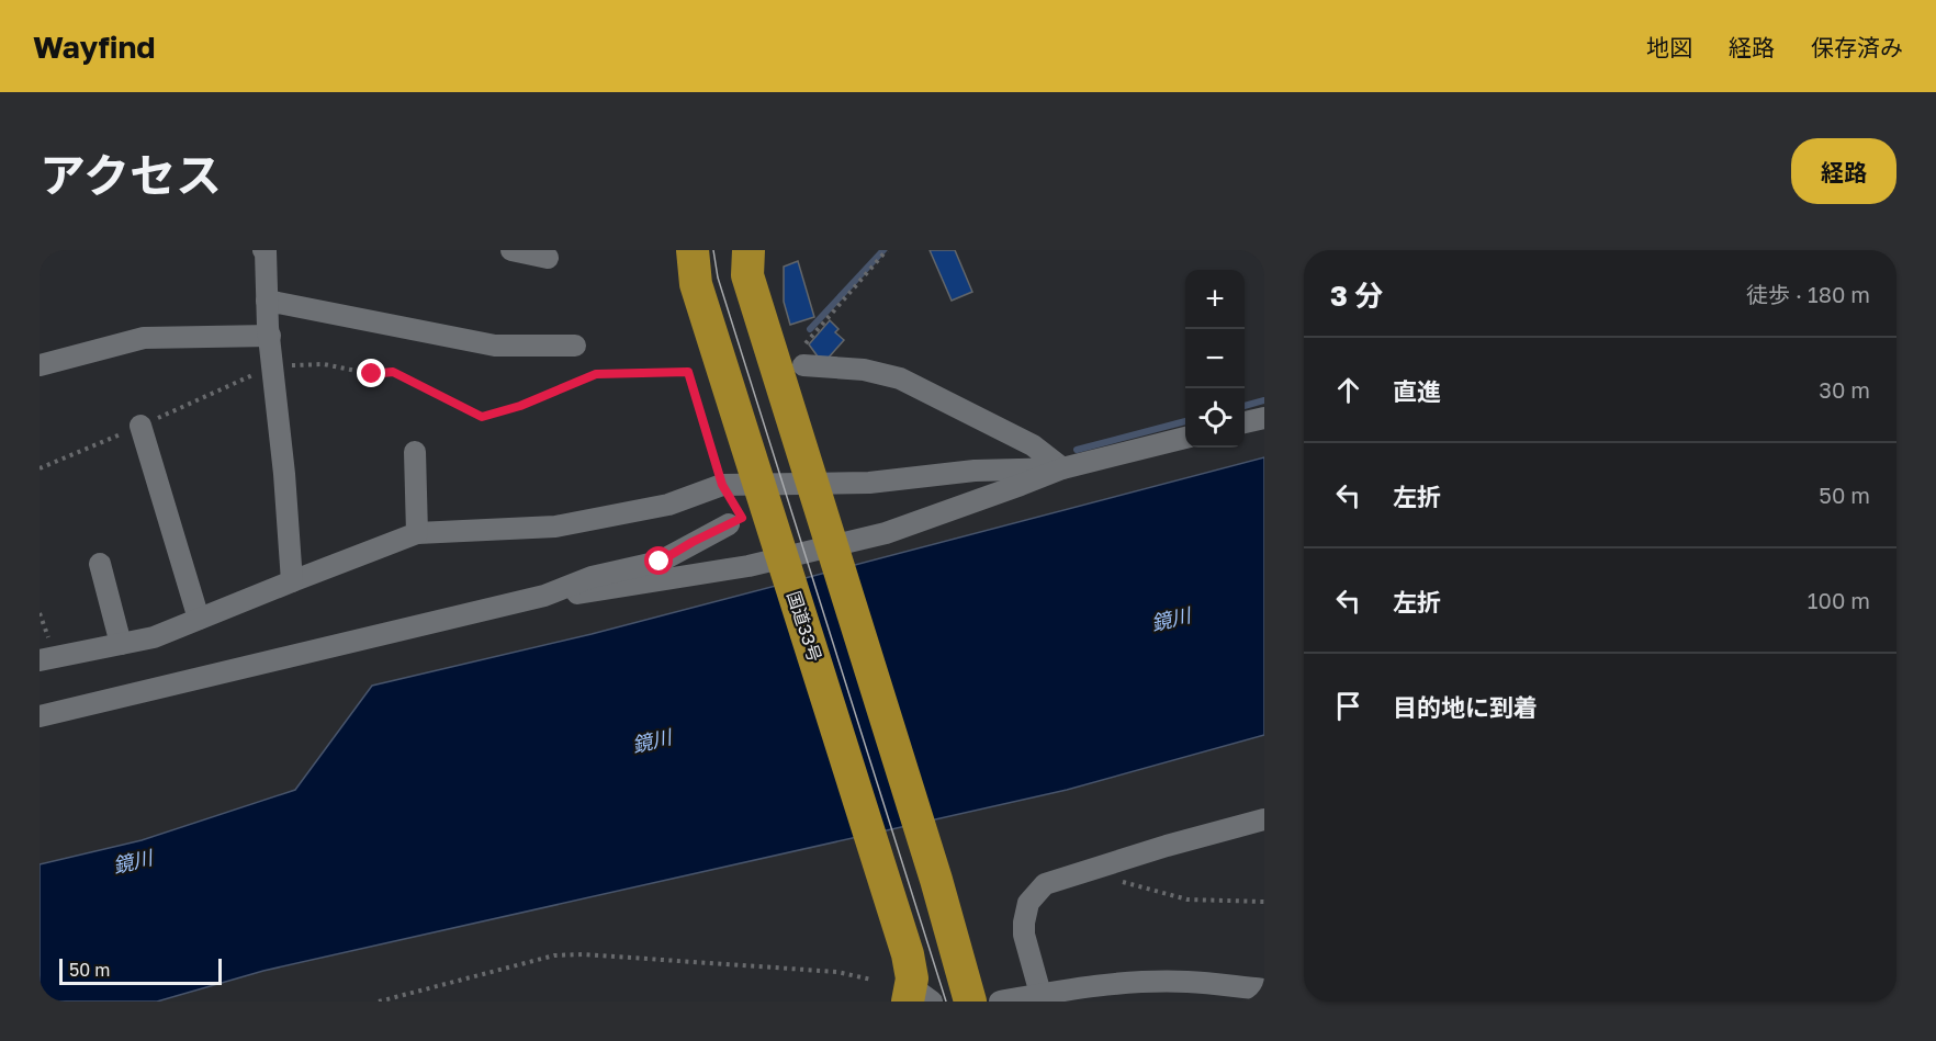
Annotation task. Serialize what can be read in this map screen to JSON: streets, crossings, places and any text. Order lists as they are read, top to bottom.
{
  "streets": {
    "highway": ["国道33号"]
  },
  "water": ["鏡川"],
  "scale_bar": "50 m",
  "page": {
    "header": "Wayfind",
    "nav": ["地図", "経路", "保存済み"],
    "title": "アクセス",
    "buttons": "経路",
    "heading": ["3 分", "徒歩 · 180 m"],
    "map_buttons": ["+", "−"],
    "list": [
      ["直進", "30 m"],
      ["左折", "50 m"],
      ["左折", "100 m"],
      "目的地に到着"
    ],
    "scale": "50 m"
  }
}
